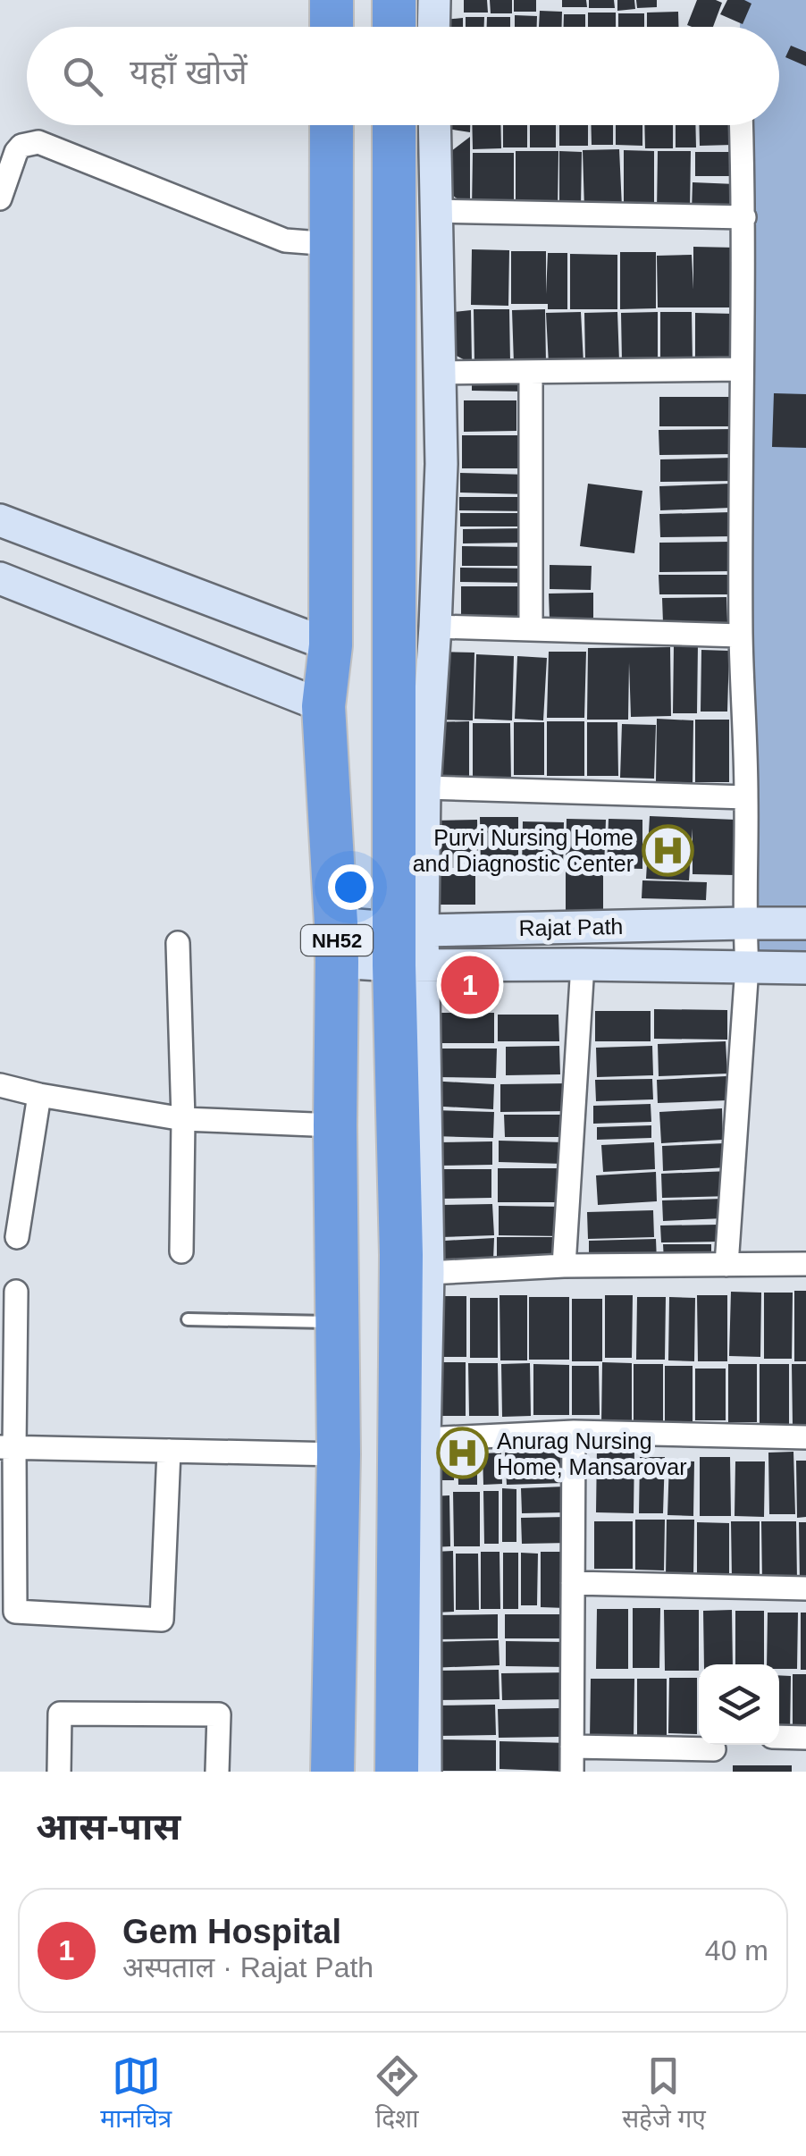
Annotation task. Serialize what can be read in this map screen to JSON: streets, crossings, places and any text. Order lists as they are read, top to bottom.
{
  "streets": {
    "highway": ["NH52"],
    "street": ["Rajat Path"]
  },
  "crossings": [
    ["Rajat Path", "NH52"]
  ],
  "places": {
    "hospital": ["Purvi Nursing Home and Diagnostic Center", "Anurag Nursing Home, Mansarovar"]
  },
  "page": {
    "search": "यहाँ खोजें",
    "pins": "1",
    "heading": "आस-पास",
    "list": [
      {
        "mark": "1",
        "name": "Gem Hospital",
        "note": "अस्पताल · Rajat Path",
        "value": "40 m"
      }
    ],
    "nav": ["मानचित्र", "दिशा", "सहेजे गए"]
  }
}
